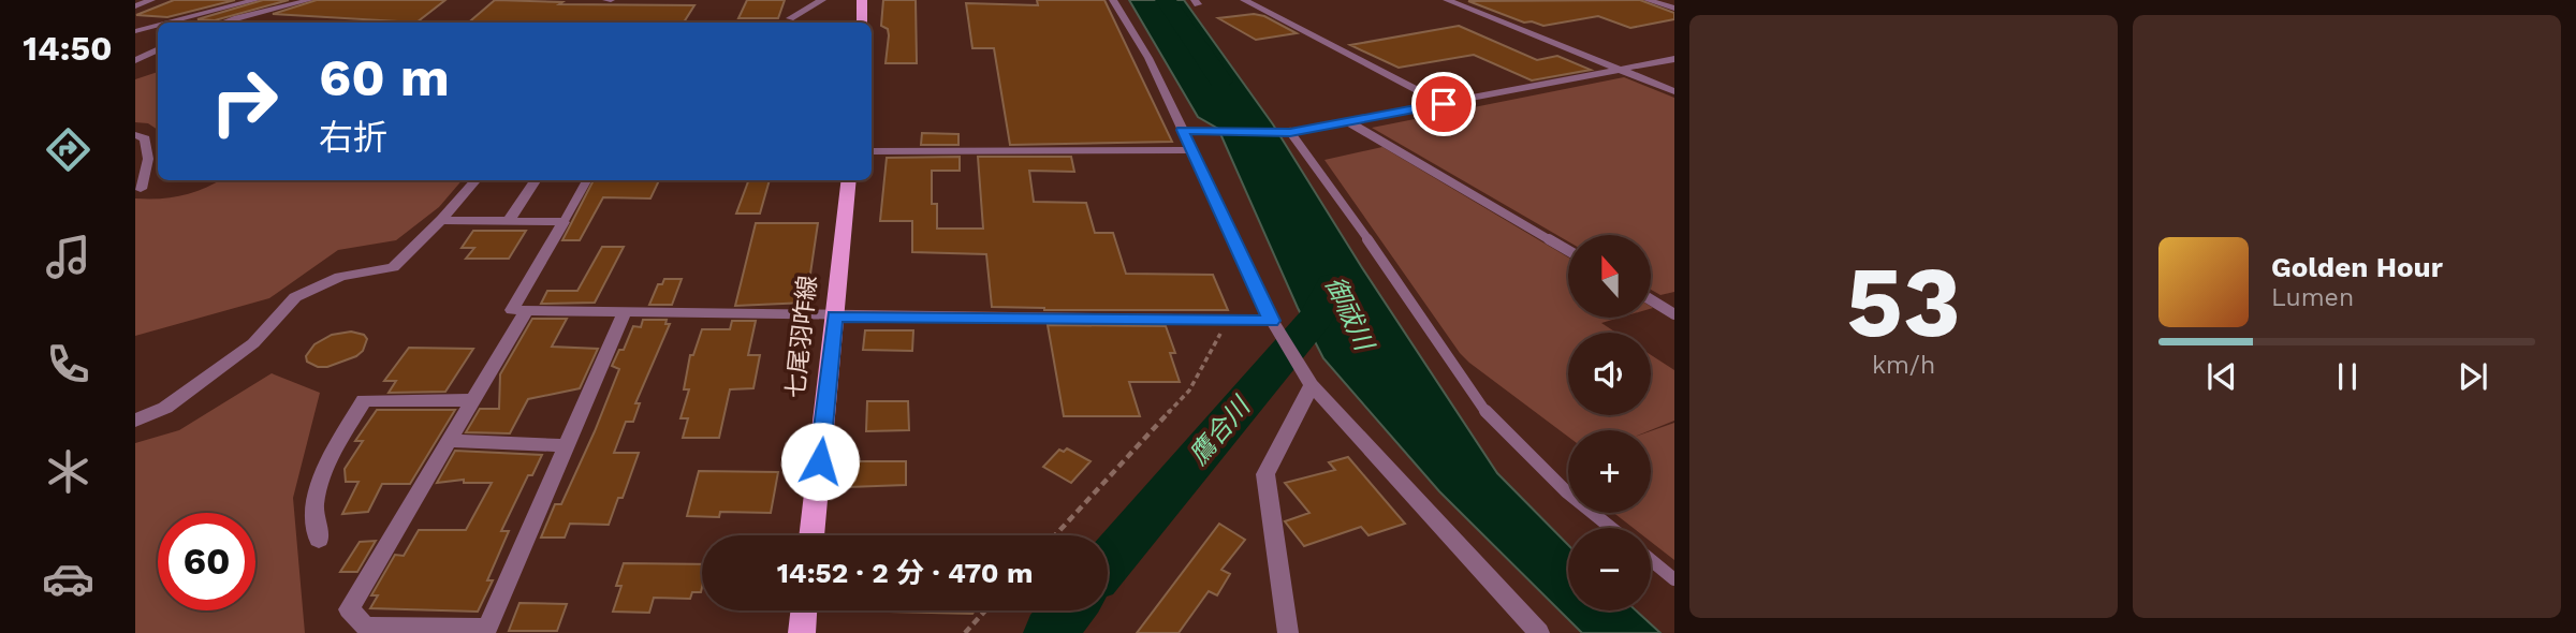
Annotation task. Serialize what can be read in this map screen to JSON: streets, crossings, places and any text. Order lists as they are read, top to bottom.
{
  "streets": {
    "main road": ["七尾羽咋線"]
  },
  "water": ["御祓川", "鷹合川"],
  "north": "top",
  "page": {
    "tabs": "14:50",
    "tile": ["53", "km/h"],
    "turn": ["60 m", "右折"],
    "map_buttons": ["+", "−"],
    "song": ["Golden Hour", "Lumen"],
    "limit": "60",
    "trip": "14:52 · 2 分 · 470 m"
  }
}
